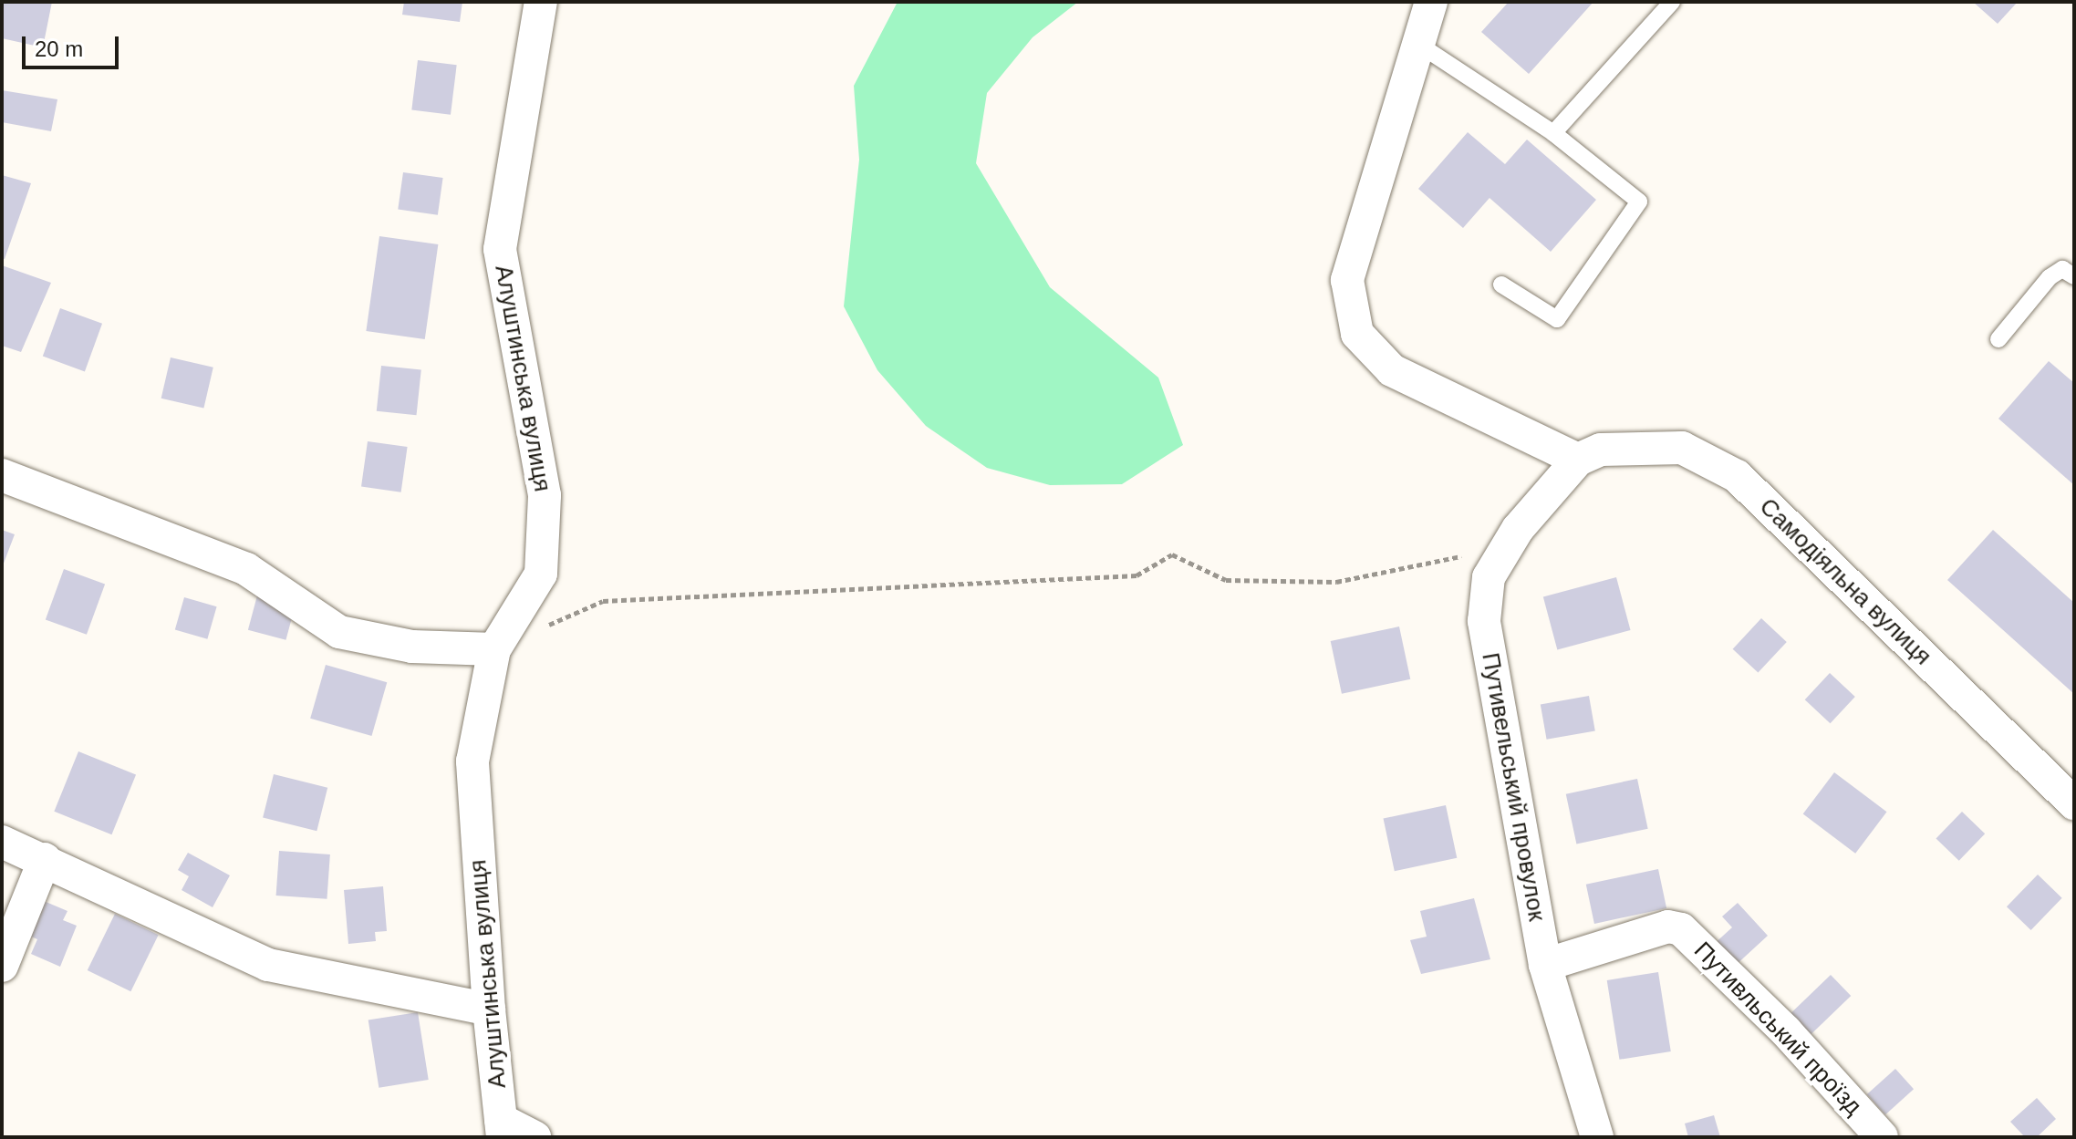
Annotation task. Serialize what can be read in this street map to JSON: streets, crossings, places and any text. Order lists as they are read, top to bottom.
{
  "streets": {
    "street": [
      "Алуштинська вулиця",
      "Самодіяльна вулиця",
      "Путивельський провулок",
      "Путивльський проїзд"
    ]
  },
  "crossings": [
    ["Самодіяльна вулиця", "Путивельський провулок"],
    ["Путивельський провулок", "Путивльський проїзд"]
  ],
  "scale_bar": "20 m"
}
